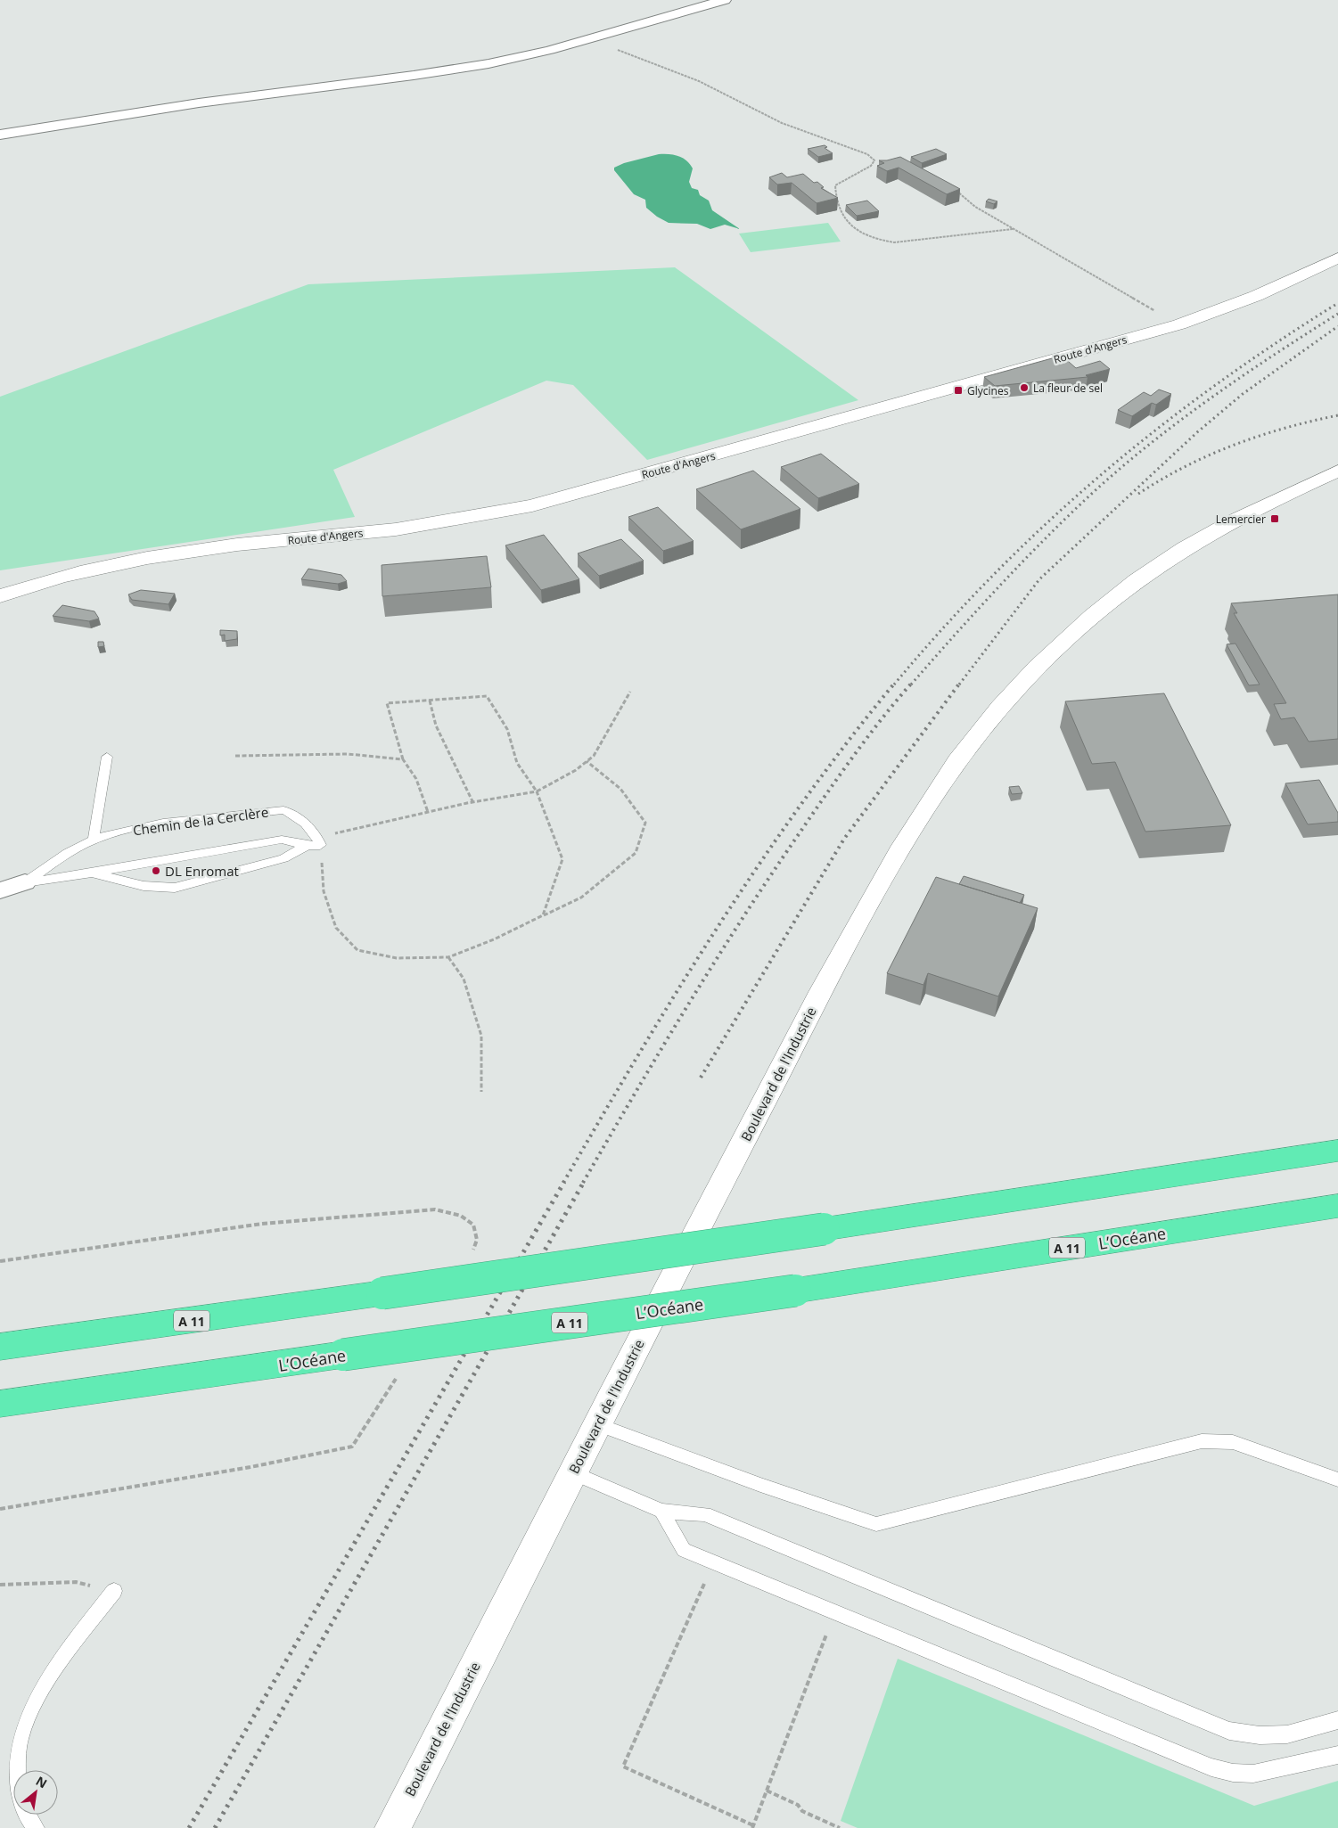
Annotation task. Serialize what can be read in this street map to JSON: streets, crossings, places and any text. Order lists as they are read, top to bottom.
{
  "streets": {
    "highway": ["L’Océane", "A 11"],
    "street": ["Route d'Angers", "Chemin de la Cerclère", "Boulevard de l'Industrie"]
  },
  "places": {
    "other": ["La fleur de sel", "DL Enromat"],
    "transit": ["Glycines", "Lemercier"]
  },
  "north": "top right"
}
